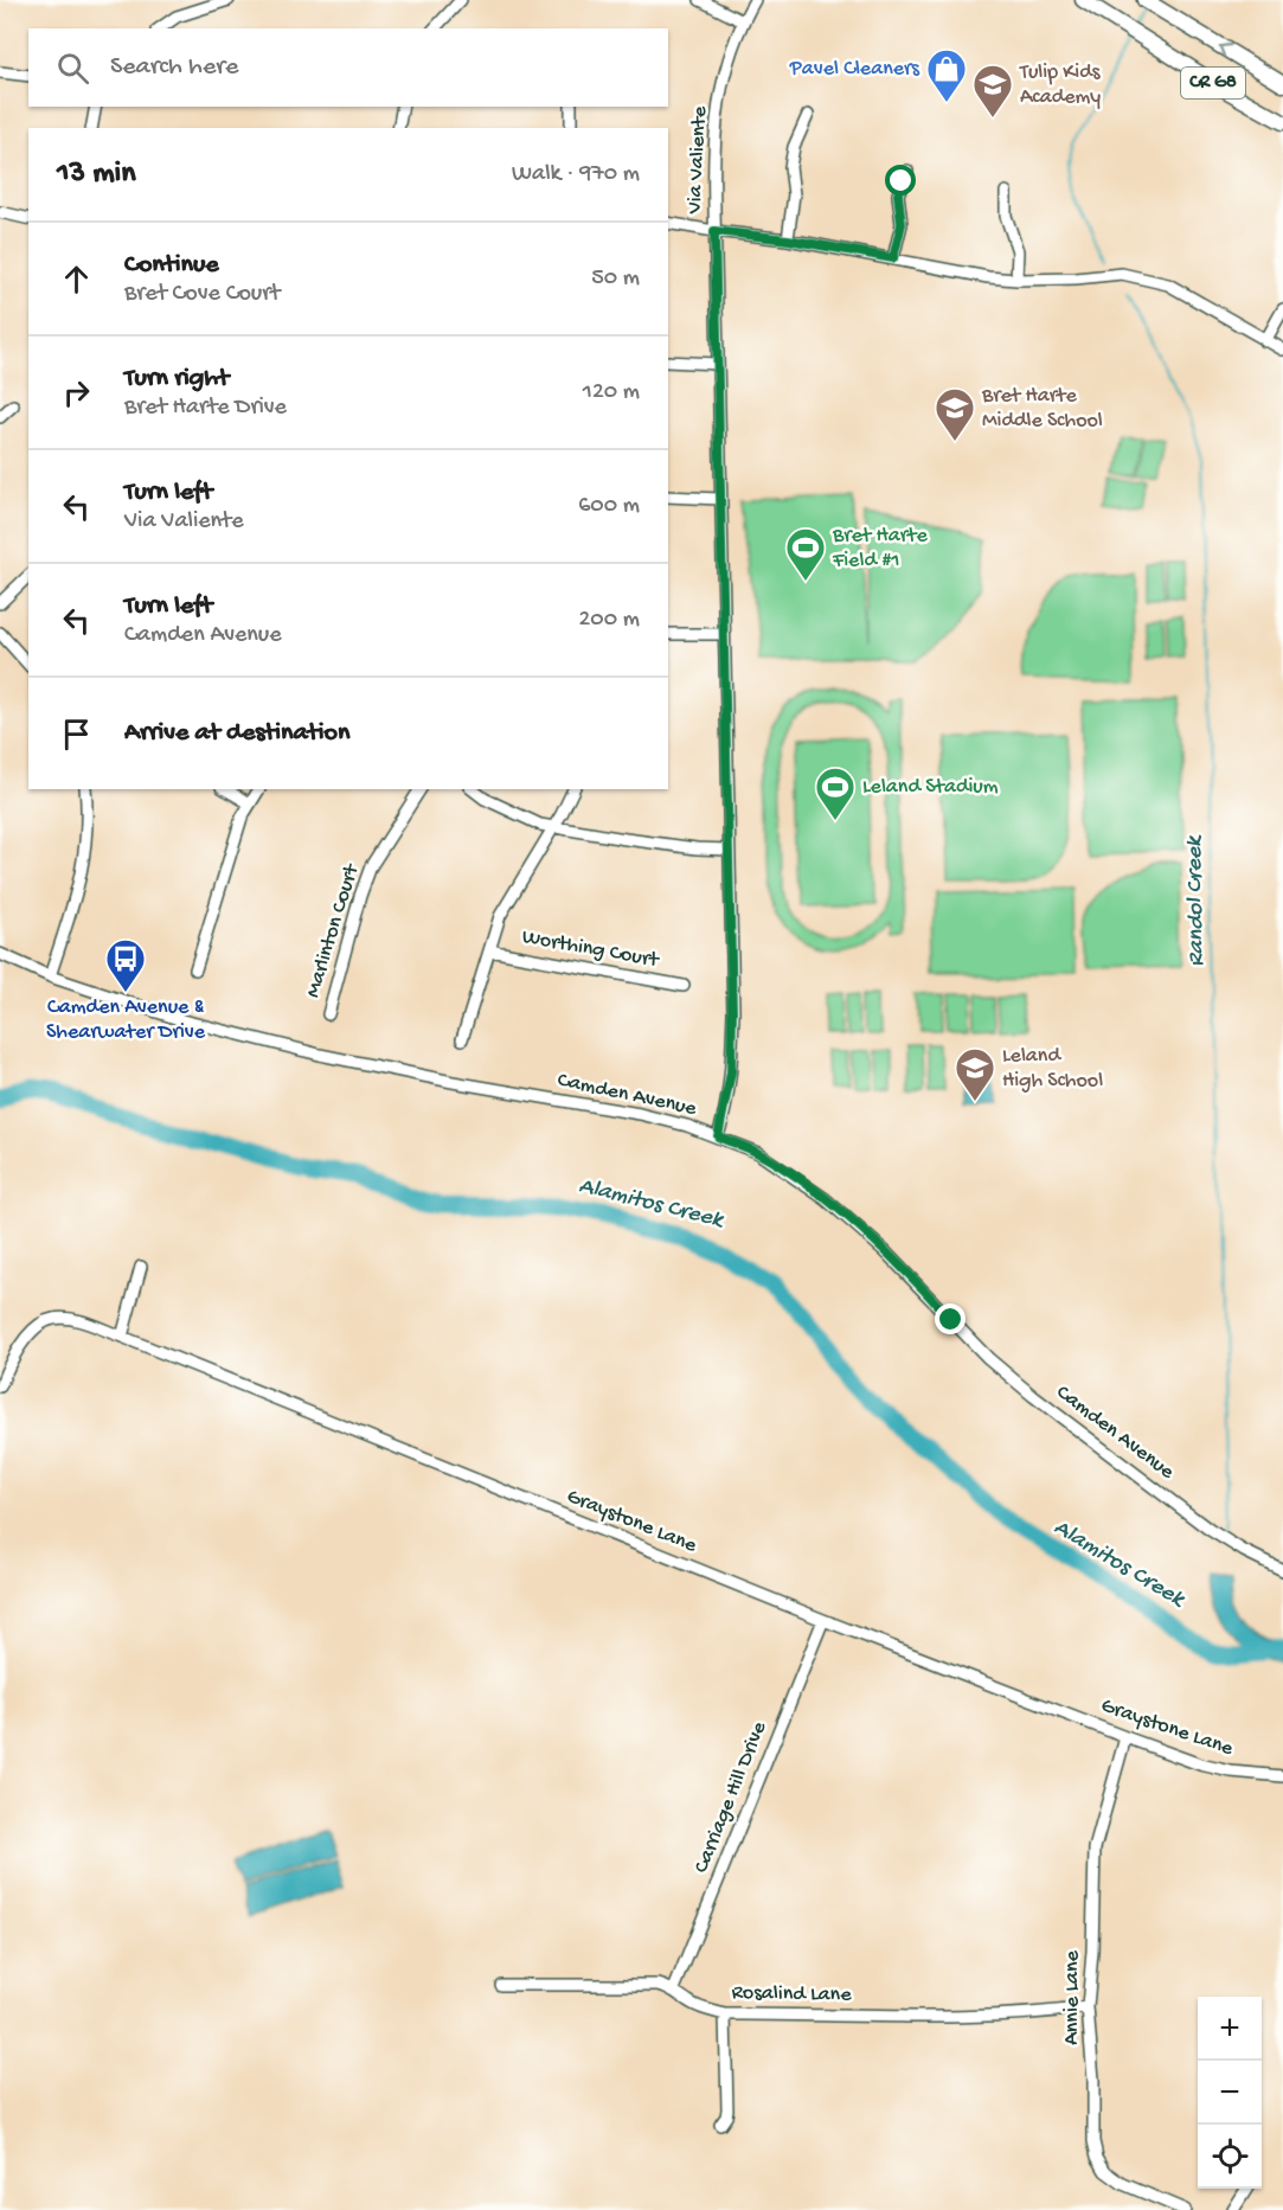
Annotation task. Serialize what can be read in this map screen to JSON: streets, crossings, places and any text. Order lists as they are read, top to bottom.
{
  "streets": {
    "main road": ["CR G8"],
    "street": [
      "Via Valiente",
      "Marlinton Court",
      "Worthing Court",
      "Camden Avenue",
      "Graystone Lane",
      "Carriage Hill Drive",
      "Rosalind Lane",
      "Annie Lane"
    ]
  },
  "crossings": [
    ["Via Valiente", "Camden Avenue"],
    ["Graystone Lane", "Carriage Hill Drive"],
    ["Graystone Lane", "Annie Lane"],
    ["Carriage Hill Drive", "Rosalind Lane"],
    ["Rosalind Lane", "Annie Lane"]
  ],
  "water": ["Randol Creek", "Alamitos Creek"],
  "places": {
    "shop": ["Pavel Cleaners"],
    "school or university": ["Tulip Kids Academy", "Bret Harte Middle School", "Leland High School"],
    "sports": ["Bret Harte Field #1", "Leland Stadium"],
    "bus stop": ["Camden Avenue & Shearwater Drive"]
  },
  "page": {
    "search": "Search here",
    "heading": ["13 min", "Walk · 970 m"],
    "list": [
      ["Continue", "Bret Cove Court", "50 m"],
      ["Turn right", "Bret Harte Drive", "120 m"],
      ["Turn left", "Via Valiente", "600 m"],
      ["Turn left", "Camden Avenue", "200 m"],
      "Arrive at destination"
    ],
    "map_buttons": ["+", "−"]
  }
}
